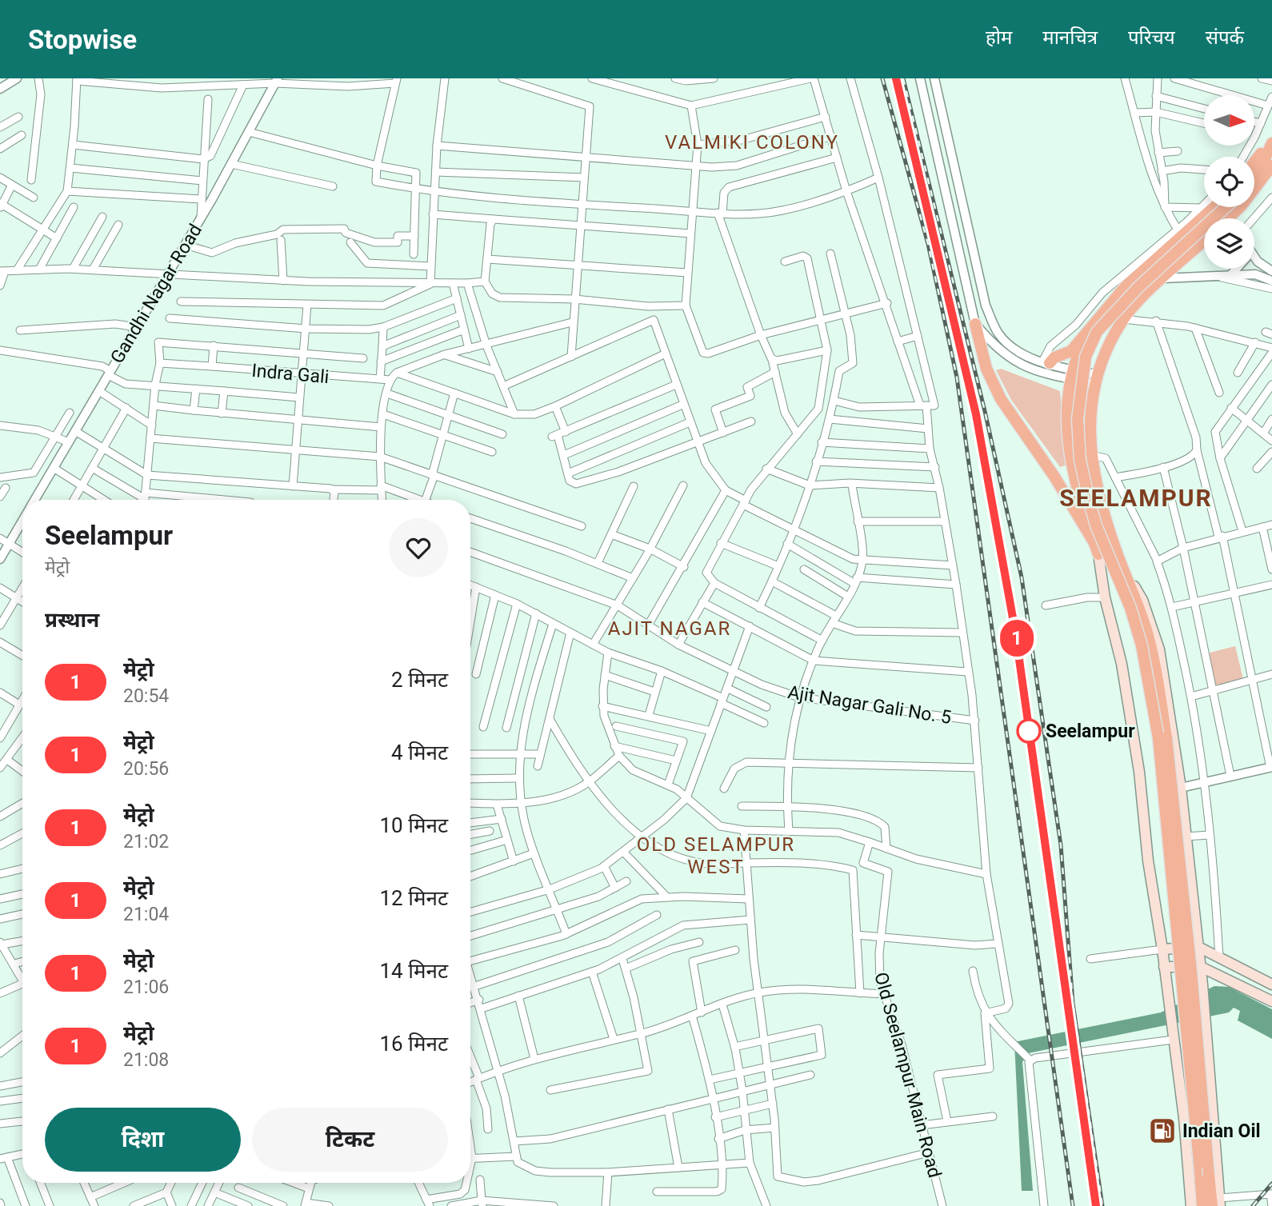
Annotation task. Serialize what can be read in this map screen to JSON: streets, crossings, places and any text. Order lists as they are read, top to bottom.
{
  "streets": {
    "street": [
      "Gandhi Nagar Road",
      "Indra Gali",
      "Ajit Nagar Gali No. 5",
      "Old Seelampur Main Road"
    ]
  },
  "districts": [
    "VALMIKI COLONY",
    "SEELAMPUR",
    "AJIT NAGAR",
    "OLD SELAMPUR WEST"
  ],
  "places": {
    "other": ["Seelampur"],
    "fuel station": ["Indian Oil"]
  },
  "lines": ["metro line 1"],
  "north": "right",
  "page": {
    "header": "Stopwise",
    "nav": [
      "होम",
      "मानचित्र",
      "परिचय",
      "संपर्क"
    ],
    "on_map": "1",
    "heading": [
      ["Seelampur", "मेट्रो"],
      "प्रस्थान"
    ],
    "list": [
      {
        "mark": "1",
        "name": "मेट्रो",
        "note": "20:54",
        "value": "2 मिनट"
      },
      {
        "mark": "1",
        "name": "मेट्रो",
        "note": "20:56",
        "value": "4 मिनट"
      },
      {
        "mark": "1",
        "name": "मेट्रो",
        "note": "21:02",
        "value": "10 मिनट"
      },
      {
        "mark": "1",
        "name": "मेट्रो",
        "note": "21:04",
        "value": "12 मिनट"
      },
      {
        "mark": "1",
        "name": "मेट्रो",
        "note": "21:06",
        "value": "14 मिनट"
      },
      {
        "mark": "1",
        "name": "मेट्रो",
        "note": "21:08",
        "value": "16 मिनट"
      }
    ],
    "buttons": ["दिशा", "टिकट"]
  }
}
